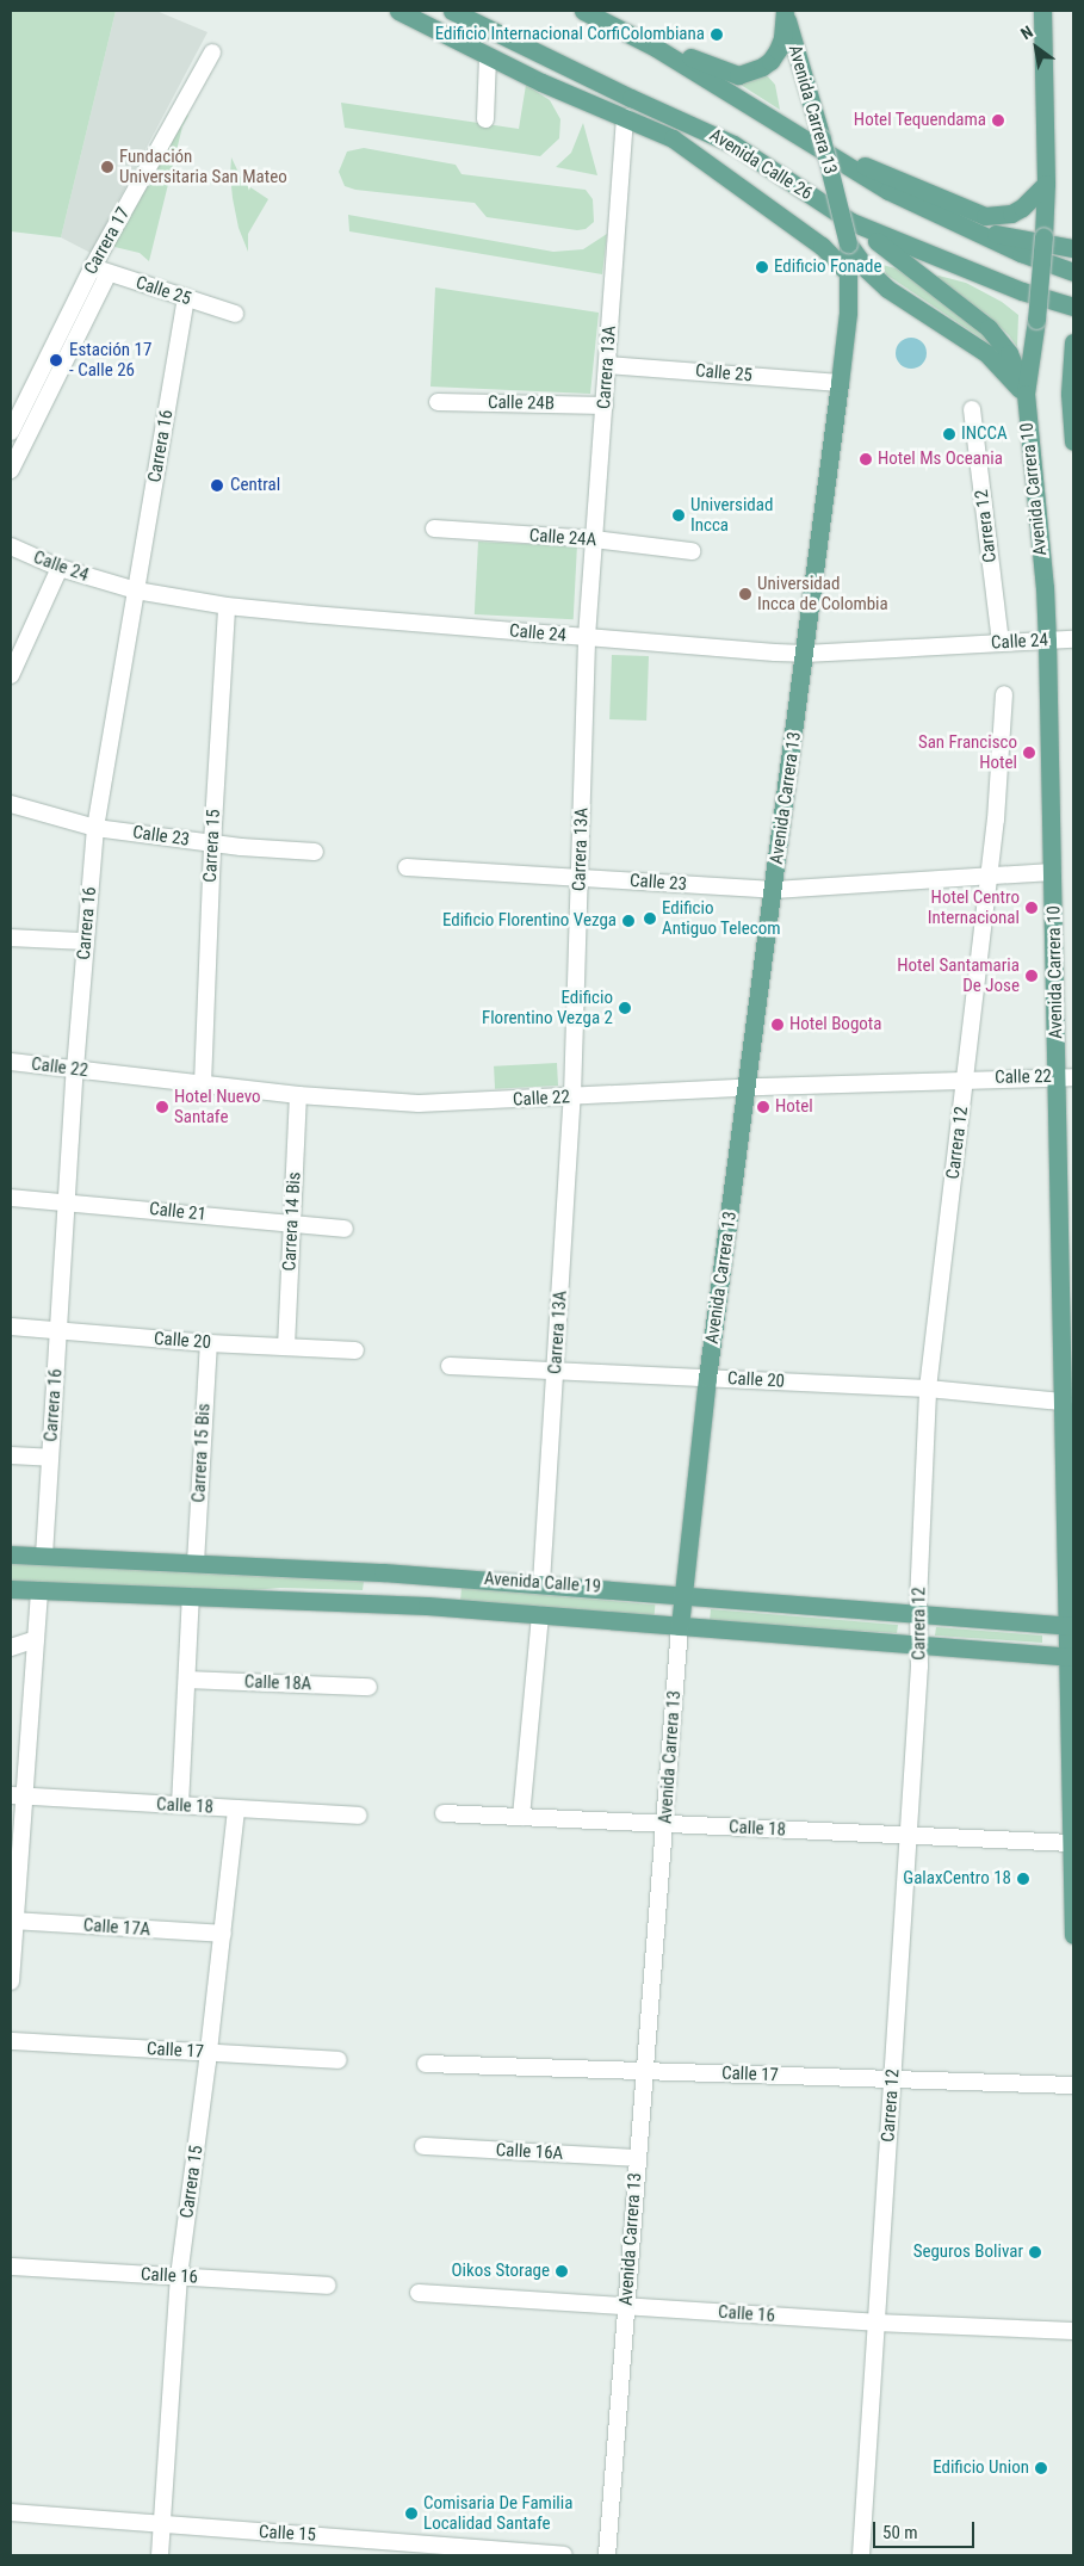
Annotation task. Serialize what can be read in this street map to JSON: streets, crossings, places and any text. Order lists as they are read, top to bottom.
{
  "streets": {
    "main road": [
      "Avenida Carrera 13",
      "Avenida Calle 26",
      "Avenida Carrera 10",
      "Avenida Calle 19"
    ],
    "street": [
      "Carrera 17",
      "Calle 25",
      "Carrera 13A",
      "Calle 24B",
      "Carrera 16",
      "Carrera 12",
      "Calle 24A",
      "Calle 24",
      "Calle 23",
      "Carrera 15",
      "Calle 22",
      "Calle 21",
      "Carrera 14 Bis",
      "Calle 20",
      "Carrera 15 Bis",
      "Calle 18A",
      "Calle 18",
      "Calle 17A",
      "Calle 17",
      "Calle 16A",
      "Calle 16",
      "Calle 15"
    ]
  },
  "crossings": [
    ["Avenida Carrera 13", "Calle 25"],
    ["Avenida Carrera 13", "Calle 24"],
    ["Avenida Carrera 13", "Calle 23"],
    ["Avenida Carrera 13", "Calle 22"],
    ["Avenida Carrera 13", "Calle 20"],
    ["Avenida Carrera 13", "Avenida Calle 19"],
    ["Avenida Carrera 13", "Calle 18"],
    ["Avenida Carrera 13", "Calle 17"],
    ["Avenida Carrera 13", "Calle 16A"],
    ["Avenida Carrera 13", "Calle 16"],
    ["Carrera 17", "Calle 25"],
    ["Calle 25", "Carrera 13A"],
    ["Calle 25", "Carrera 16"],
    ["Carrera 13A", "Calle 24B"],
    ["Carrera 13A", "Calle 24A"],
    ["Carrera 13A", "Calle 24"],
    ["Carrera 13A", "Calle 23"],
    ["Carrera 13A", "Calle 22"],
    ["Carrera 13A", "Calle 20"],
    ["Carrera 13A", "Avenida Calle 19"],
    ["Carrera 16", "Calle 24"],
    ["Carrera 16", "Calle 23"],
    ["Carrera 16", "Calle 22"],
    ["Carrera 16", "Calle 21"],
    ["Carrera 16", "Calle 20"],
    ["Carrera 16", "Avenida Calle 19"],
    ["Avenida Carrera 10", "Calle 24"],
    ["Avenida Carrera 10", "Calle 23"],
    ["Avenida Carrera 10", "Calle 22"],
    ["Avenida Carrera 10", "Calle 20"],
    ["Avenida Carrera 10", "Avenida Calle 19"],
    ["Avenida Carrera 10", "Calle 18"],
    ["Carrera 12", "Calle 24"],
    ["Carrera 12", "Calle 23"],
    ["Carrera 12", "Calle 22"],
    ["Carrera 12", "Calle 20"],
    ["Carrera 12", "Avenida Calle 19"],
    ["Carrera 12", "Calle 18"],
    ["Carrera 12", "Calle 17"],
    ["Carrera 12", "Calle 16"],
    ["Calle 24", "Carrera 15"],
    ["Calle 23", "Carrera 15"],
    ["Carrera 15", "Calle 22"],
    ["Carrera 15", "Calle 18"],
    ["Carrera 15", "Calle 17A"],
    ["Carrera 15", "Calle 17"],
    ["Carrera 15", "Calle 16"],
    ["Carrera 15", "Calle 15"],
    ["Calle 22", "Carrera 14 Bis"],
    ["Calle 21", "Carrera 14 Bis"],
    ["Carrera 14 Bis", "Calle 20"],
    ["Calle 20", "Carrera 15 Bis"],
    ["Carrera 15 Bis", "Avenida Calle 19"]
  ],
  "places": [
    "Edificio Internacional CorfiColombiana",
    "Hotel Tequendama",
    "Fundación Universitaria San Mateo",
    "Edificio Fonade",
    "Estación 17 - Calle 26",
    "INCCA",
    "Hotel Ms Oceania",
    "Central",
    "Universidad Incca",
    "Universidad Incca de Colombia",
    "San Francisco Hotel",
    "Hotel Centro Internacional",
    "Edificio Antiguo Telecom",
    "Edificio Florentino Vezga",
    "Hotel Santamaria De Jose",
    "Edificio Florentino Vezga 2",
    "Hotel Bogota",
    "Hotel Nuevo Santafe",
    "Hotel",
    "GalaxCentro 18",
    "Seguros Bolivar",
    "Oikos Storage",
    "Edificio Union",
    "Comisaria De Familia Localidad Santafe"
  ],
  "scale_bar": "50 m",
  "north": "top left"
}
